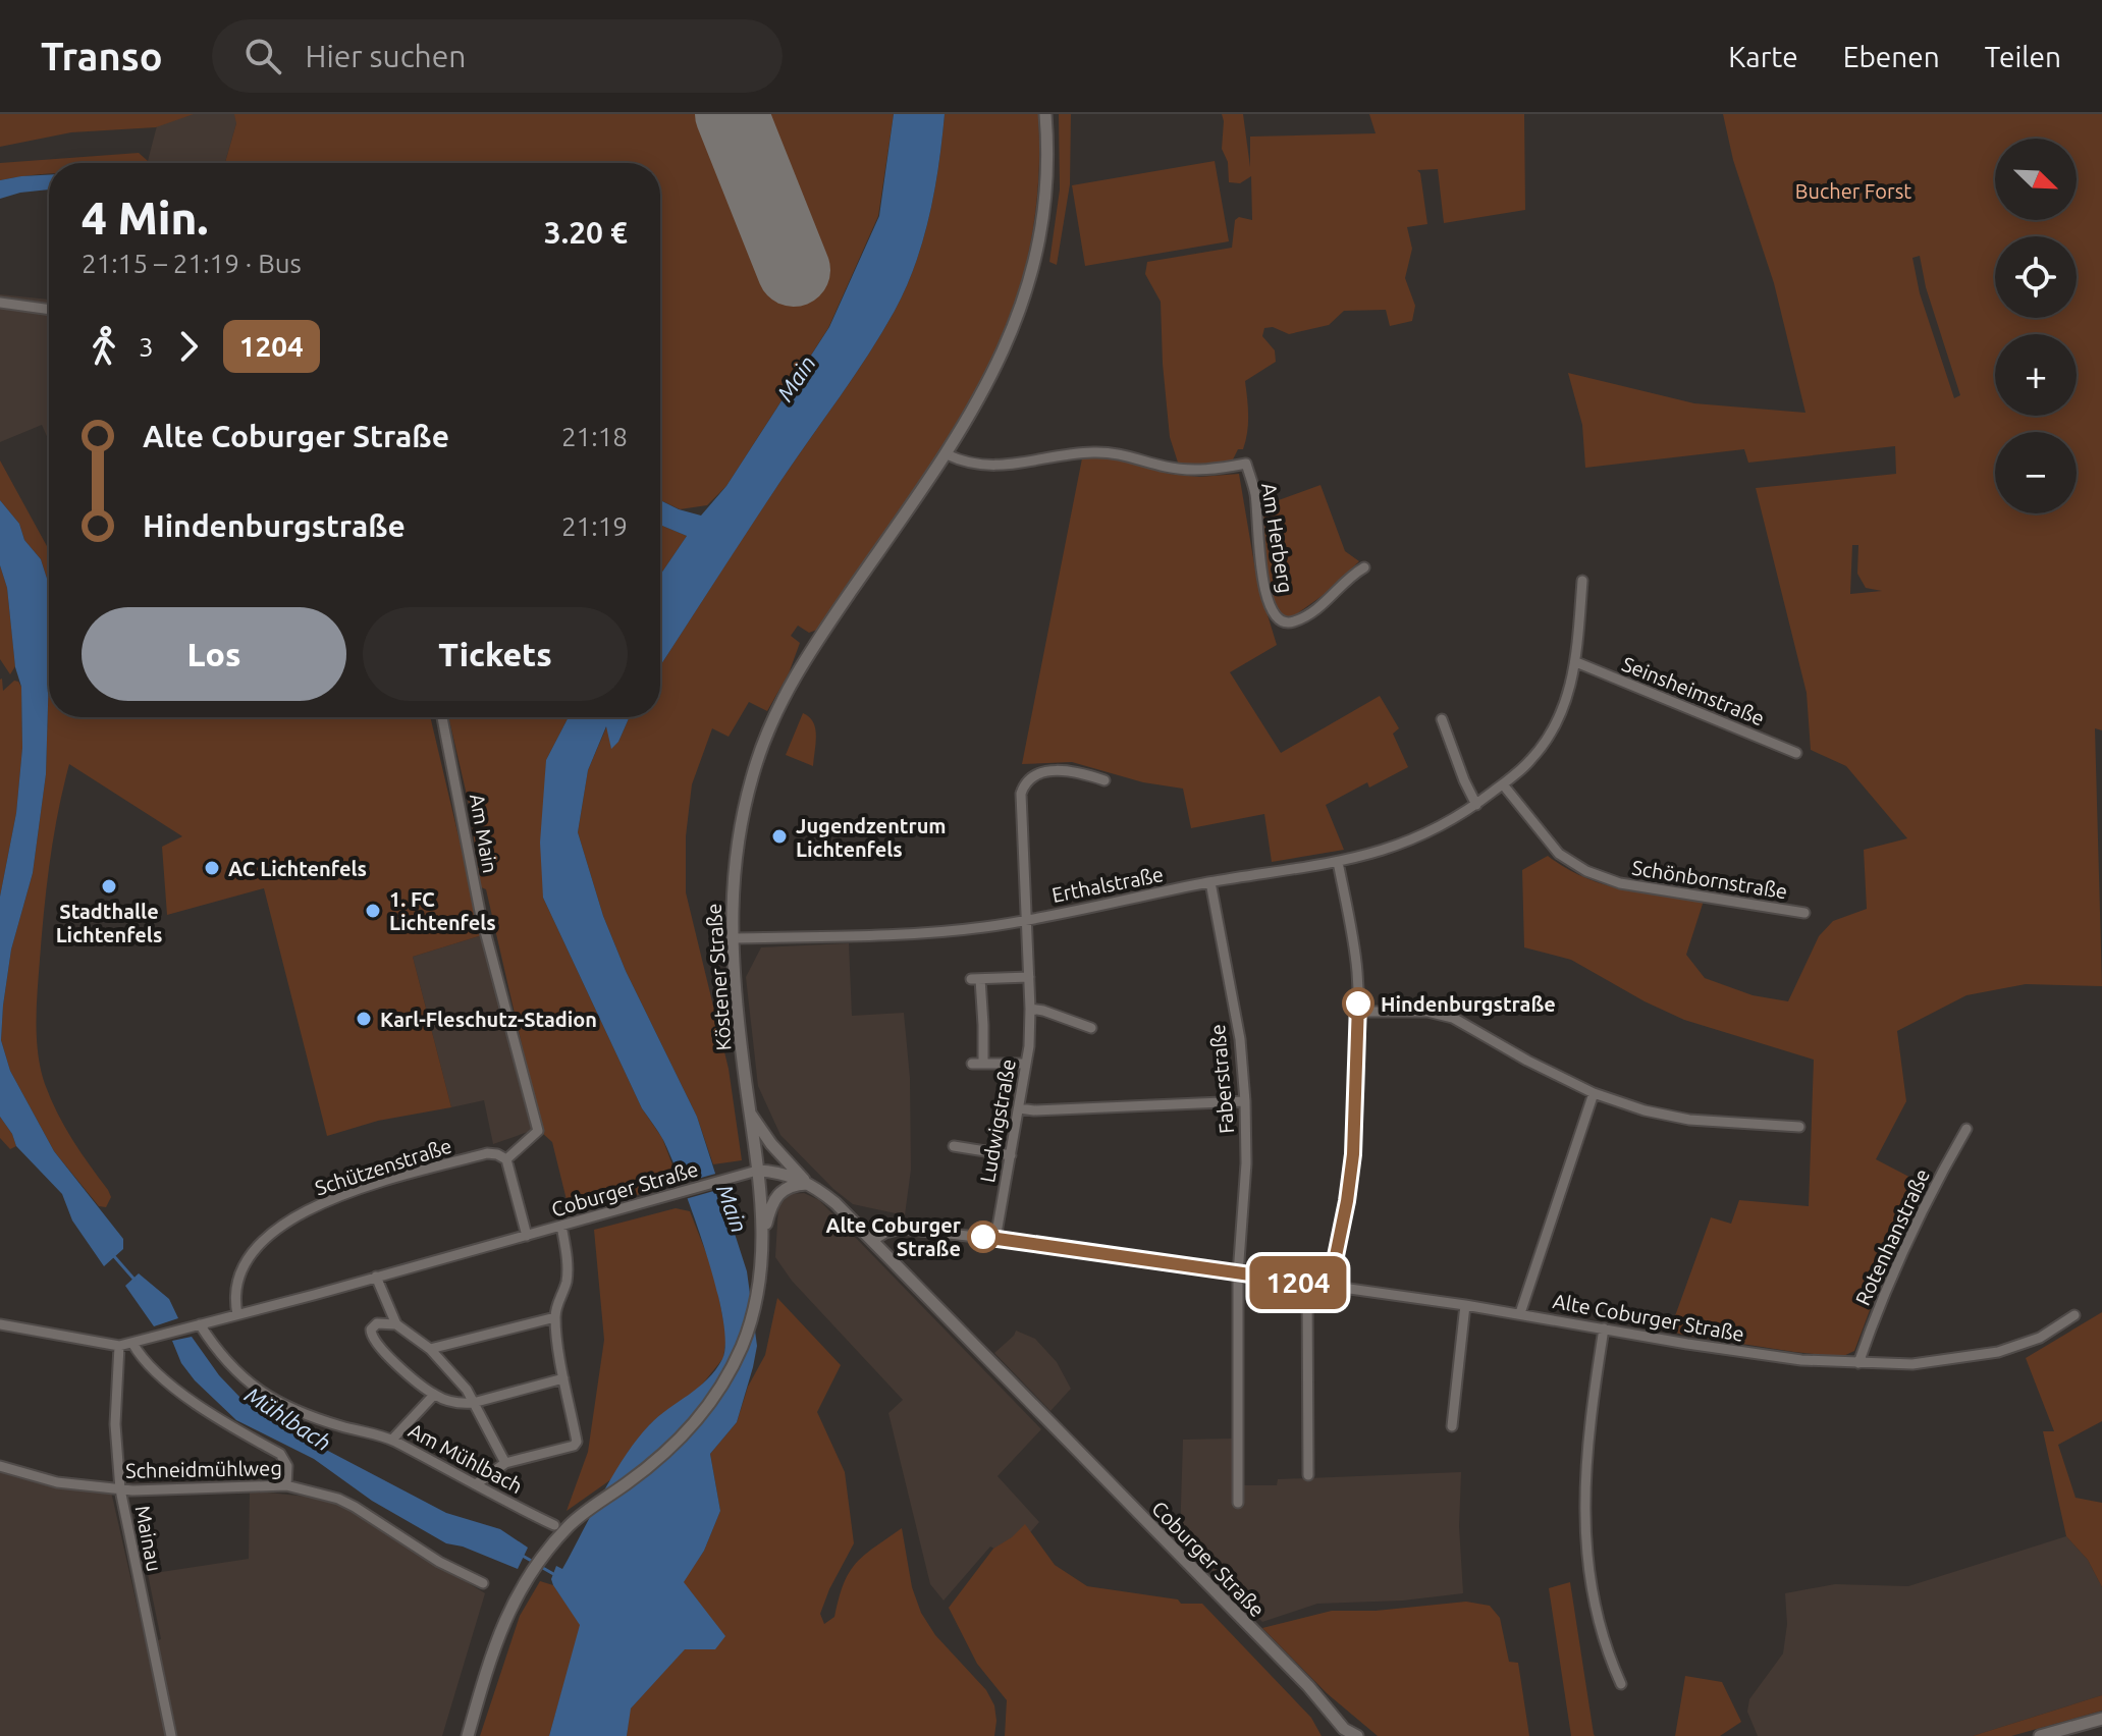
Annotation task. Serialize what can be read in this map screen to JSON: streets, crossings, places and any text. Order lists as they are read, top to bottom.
{
  "streets": {
    "street": [
      "Am Herberg",
      "Seinsheimstraße",
      "Am Main",
      "Schönbornstraße",
      "Erthalstraße",
      "Köstener Straße",
      "Faberstraße",
      "Ludwigstraße",
      "Schützenstraße",
      "Coburger Straße",
      "Rotenhanstraße",
      "Alte Coburger Straße",
      "Am Mühlbach",
      "Schneidmühlweg",
      "Mainau"
    ]
  },
  "crossings": [
    ["Am Herberg", "Köstener Straße"],
    ["Seinsheimstraße", "Erthalstraße"],
    ["Am Main", "Schützenstraße"],
    ["Schönbornstraße", "Erthalstraße"],
    ["Erthalstraße", "Köstener Straße"],
    ["Erthalstraße", "Faberstraße"],
    ["Erthalstraße", "Ludwigstraße"],
    ["Köstener Straße", "Coburger Straße"],
    ["Faberstraße", "Alte Coburger Straße"],
    ["Ludwigstraße", "Alte Coburger Straße"],
    ["Schützenstraße", "Coburger Straße"],
    ["Coburger Straße", "Alte Coburger Straße"],
    ["Coburger Straße", "Am Mühlbach"],
    ["Coburger Straße", "Mainau"],
    ["Rotenhanstraße", "Alte Coburger Straße"],
    ["Schneidmühlweg", "Mainau"]
  ],
  "water": ["Main", "Mühlbach"],
  "parks": ["Bucher Forst"],
  "places": [
    "Jugendzentrum Lichtenfels",
    "AC Lichtenfels",
    "Stadthalle Lichtenfels",
    "1. FC Lichtenfels",
    "Hindenburgstraße",
    "Karl-Fleschutz-Stadion",
    "Alte Coburger Straße"
  ],
  "lines": ["bus line 1204"],
  "north": "bottom right",
  "page": {
    "header": "Transo",
    "search": "Hier suchen",
    "nav": ["Karte", "Ebenen", "Teilen"],
    "on_map": "1204",
    "map_buttons": ["+", "−"],
    "heading": ["4 Min.", "21:15 – 21:19 · Bus", "3.20 €"],
    "legs": ["3", "1204"],
    "list": [
      {
        "name": "Alte Coburger Straße",
        "value": "21:18"
      },
      {
        "name": "Hindenburgstraße",
        "value": "21:19"
      }
    ],
    "buttons": ["Los", "Tickets"]
  }
}
